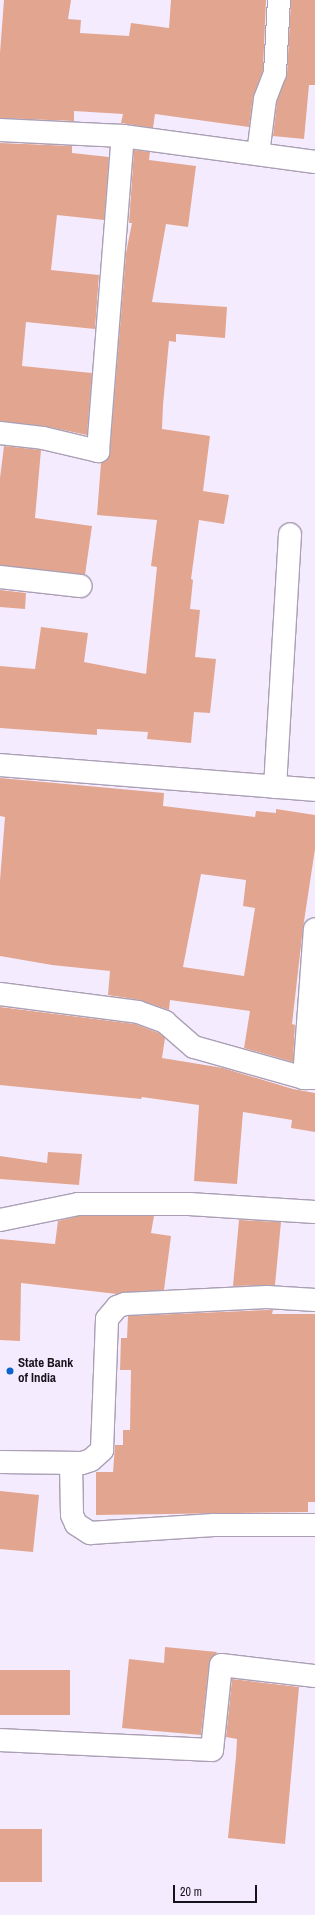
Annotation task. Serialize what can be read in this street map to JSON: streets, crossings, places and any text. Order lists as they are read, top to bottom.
{
  "places": ["State Bank of India"],
  "scale_bar": "20 m"
}
